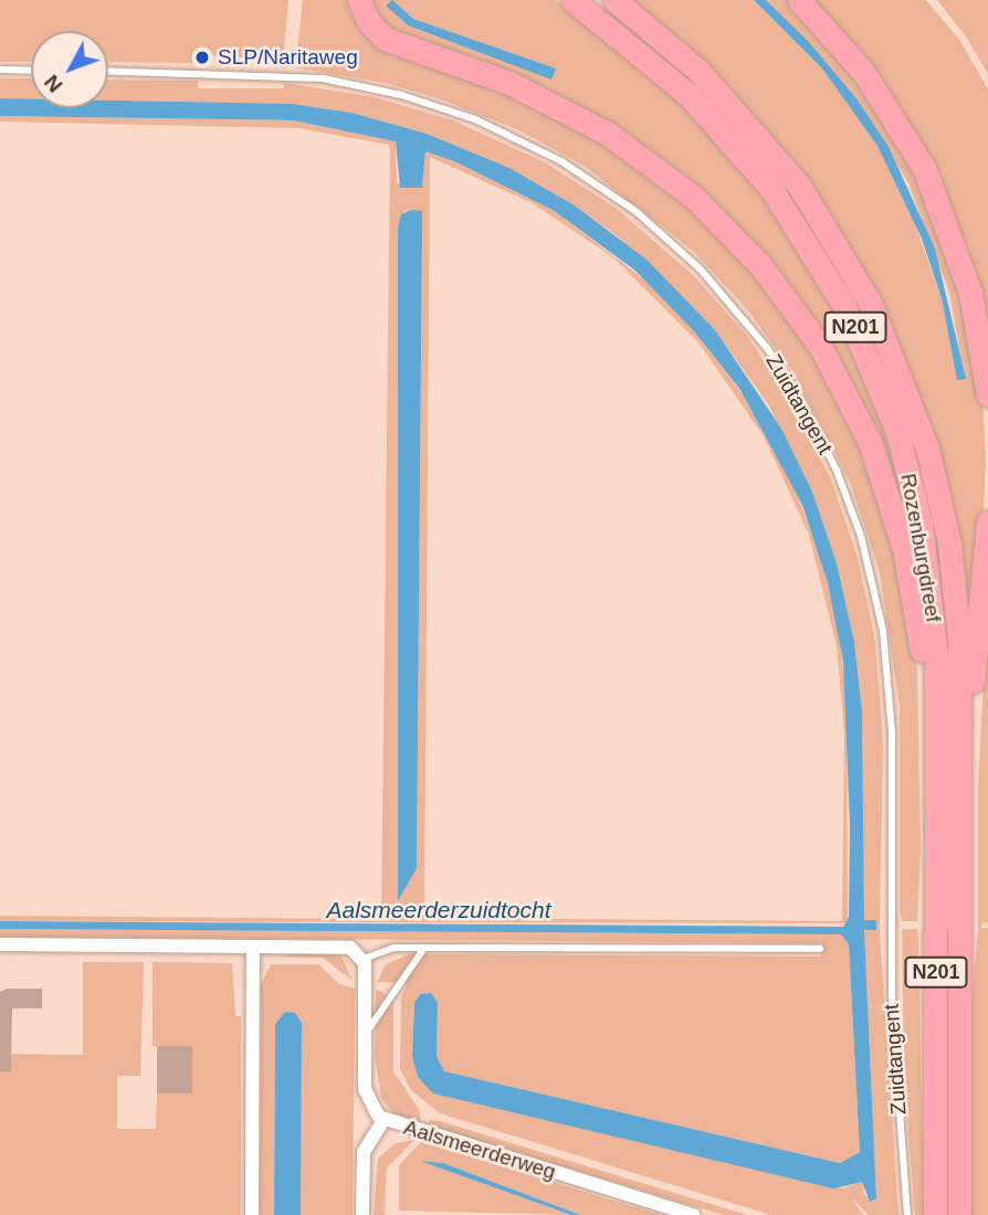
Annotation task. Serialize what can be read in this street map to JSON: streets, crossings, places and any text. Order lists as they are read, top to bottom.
{
  "streets": {
    "highway": ["N201", "Rozenburgdreef"],
    "street": ["Aalsmeerderweg"],
    "lane": ["Zuidtangent"]
  },
  "crossings": [
    ["N201", "Rozenburgdreef"]
  ],
  "water": ["Aalsmeerderzuidtocht"],
  "places": ["SLP/Naritaweg"],
  "north": "bottom left"
}
